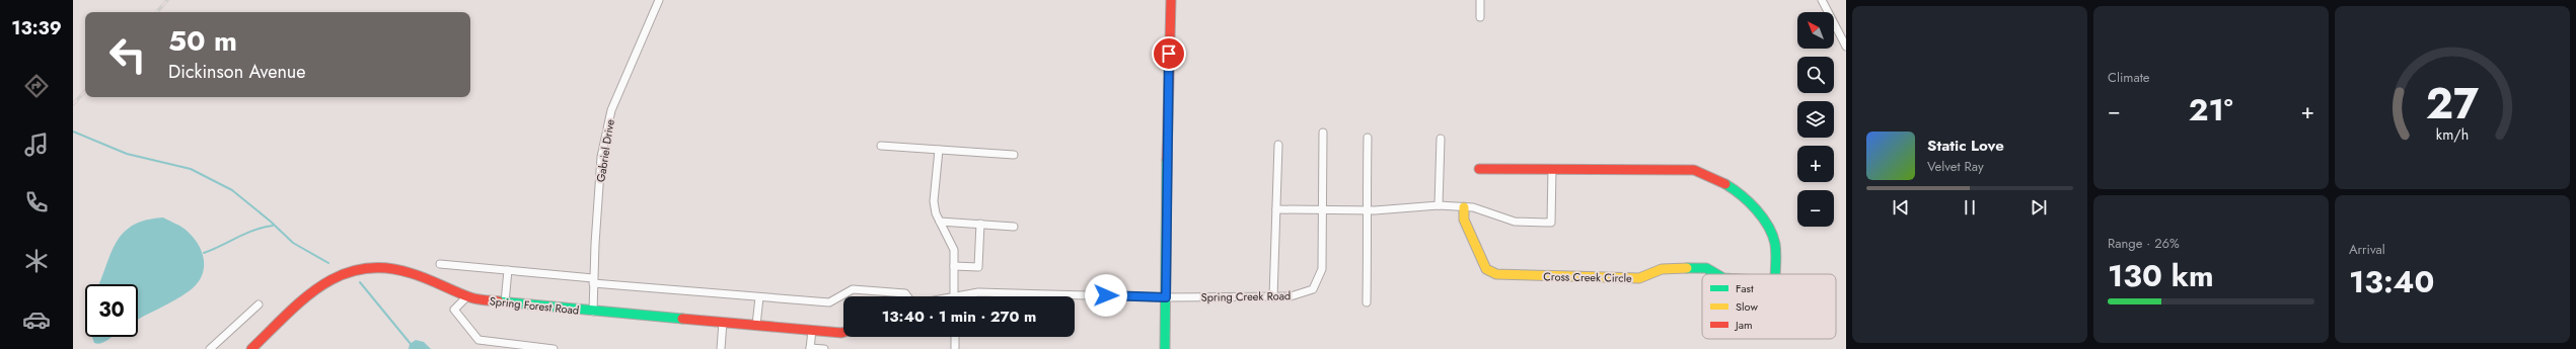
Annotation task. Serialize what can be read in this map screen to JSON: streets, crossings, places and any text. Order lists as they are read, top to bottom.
{
  "streets": {
    "street": [
      "Gabriel Drive",
      "Cross Creek Circle",
      "Spring Creek Road",
      "Spring Forest Road"
    ]
  },
  "crossings": [
    ["Gabriel Drive", "Spring Forest Road"]
  ],
  "legend": ["Fast", "Slow", "Jam"],
  "north": "top left",
  "page": {
    "tabs": "13:39",
    "tile": [
      "Climate",
      ["Range · 26%", "130 km"],
      ["Arrival", "13:40"]
    ],
    "map_buttons": ["+", "−"],
    "turn": ["50 m", "Dickinson Avenue"],
    "heat": ["−", "21°", "+"],
    "song": ["Static Love", "Velvet Ray"],
    "limit": "30",
    "trip": "13:40 · 1 min · 270 m",
    "gauge": ["27", "km/h"]
  }
}
